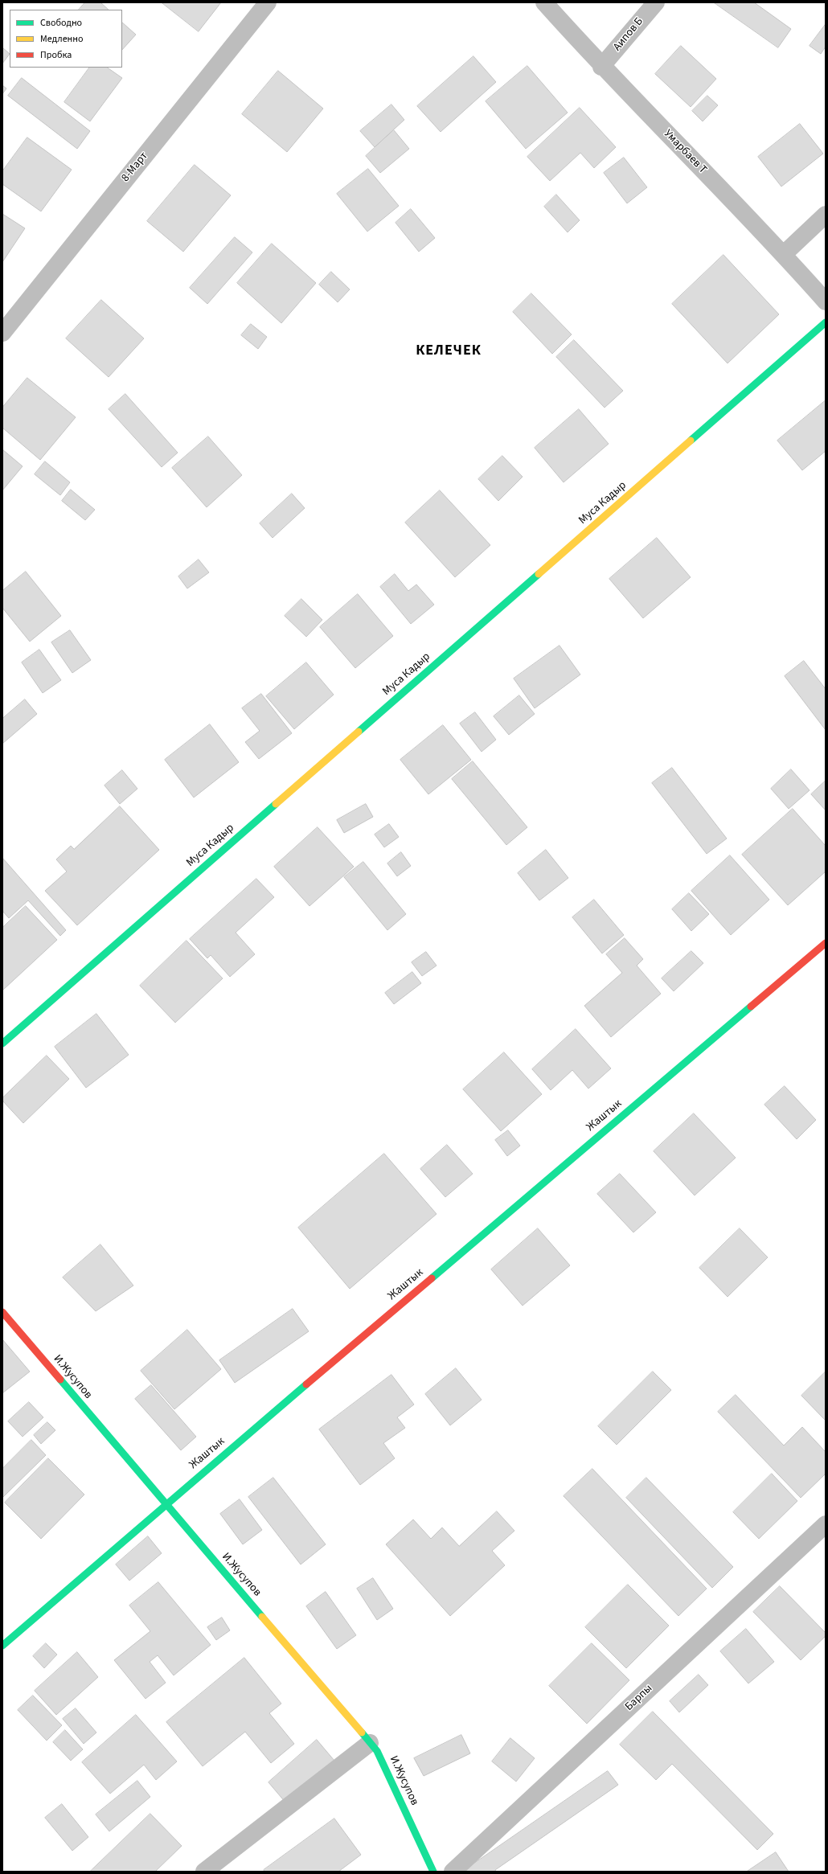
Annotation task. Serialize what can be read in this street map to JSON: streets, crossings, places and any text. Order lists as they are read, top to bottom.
{
  "streets": {
    "street": [
      "Аипов Б",
      "Умарбаев Т",
      "8-Март",
      "Муса Кадыр",
      "Жаштык",
      "И.Жусупов",
      "Барпы"
    ]
  },
  "crossings": [
    ["Аипов Б", "Умарбаев Т"],
    ["Жаштык", "И.Жусупов"]
  ],
  "districts": ["КЕЛЕЧЕК"],
  "legend": ["Свободно", "Медленно", "Пробка"]
}
